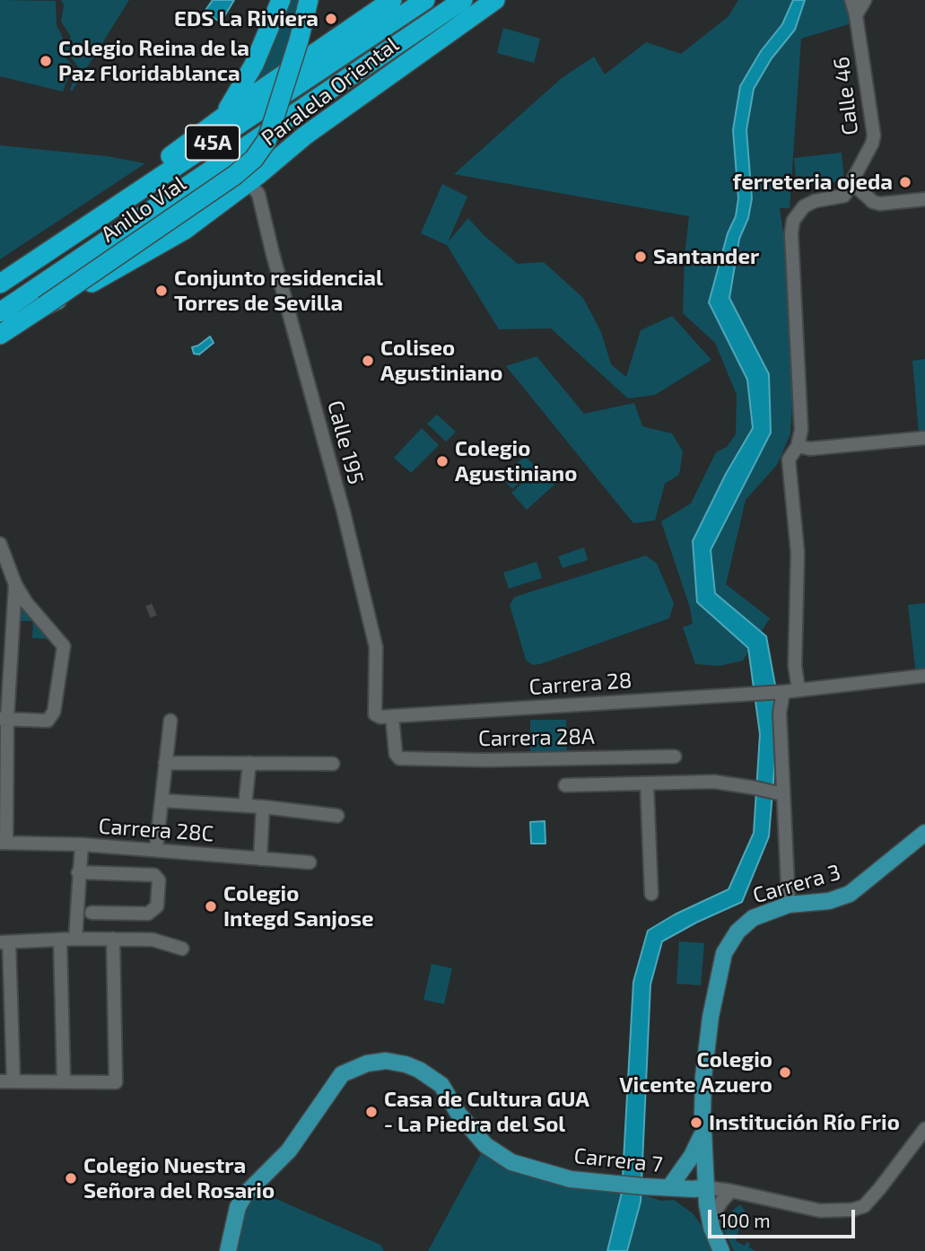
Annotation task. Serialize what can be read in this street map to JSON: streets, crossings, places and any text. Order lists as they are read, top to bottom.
{
  "streets": {
    "highway": ["Paralela Oriental", "45A", "Anillo Víal"],
    "main road": ["Carrera 3", "Carrera 7"],
    "street": [
      "Calle 46",
      "Calle 195",
      "Carrera 28",
      "Carrera 28A",
      "Carrera 28C"
    ]
  },
  "crossings": [
    ["Paralela Oriental", "Anillo Víal"],
    ["Paralela Oriental", "Calle 195"],
    ["Calle 195", "Carrera 28"],
    ["Calle 195", "Carrera 28A"],
    ["Carrera 3", "Carrera 7"]
  ],
  "places": [
    "EDS La Riviera",
    "Colegio Reina de la Paz Floridablanca",
    "ferreteria ojeda",
    "Santander",
    "Conjunto residencial Torres de Sevilla",
    "Coliseo Agustiniano",
    "Colegio Agustiniano",
    "Colegio Integd Sanjose",
    "Colegio Vicente Azuero",
    "Casa de Cultura GUA - La Piedra del Sol",
    "Institución Río Frio",
    "Colegio Nuestra Señora del Rosario"
  ],
  "scale_bar": "100 m"
}
